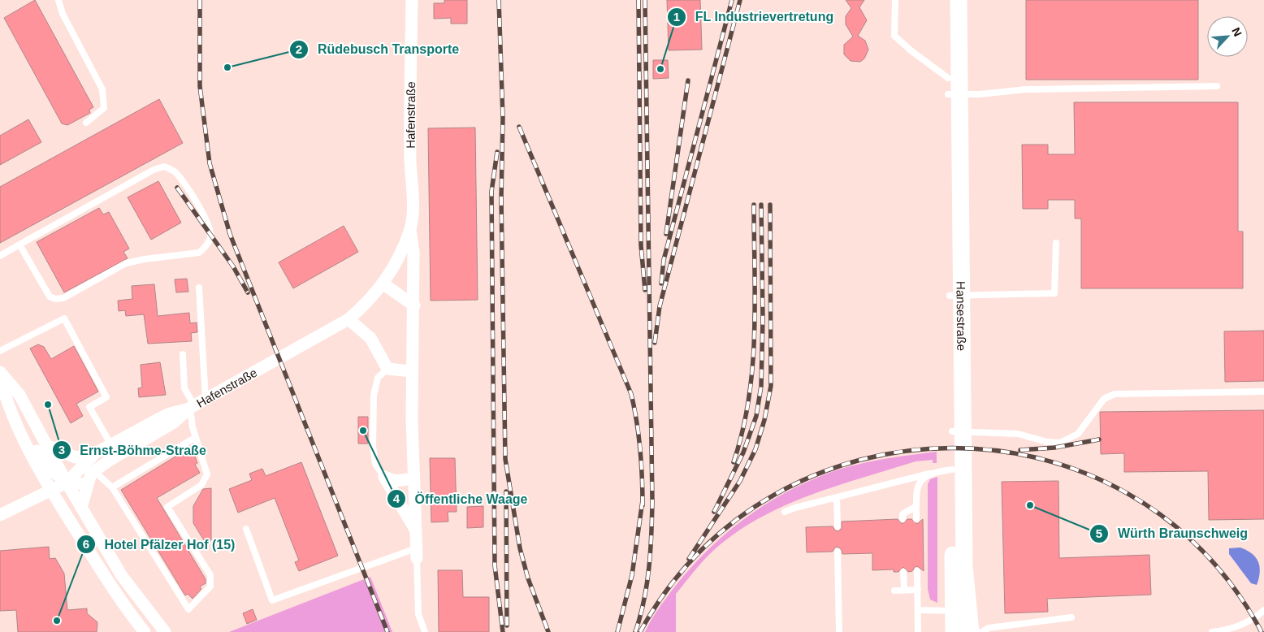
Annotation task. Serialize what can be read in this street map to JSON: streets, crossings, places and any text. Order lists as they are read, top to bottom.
{
  "streets": {
    "main road": ["Hansestraße"],
    "street": ["Hafenstraße"]
  },
  "places": [
    "Rüdebusch Transporte",
    "FL Industrievertretung",
    "Ernst-Böhme-Straße",
    "Öffentliche Waage",
    "Würth Braunschweig",
    "Hotel Pfälzer Hof (15)"
  ],
  "north": "top right"
}
